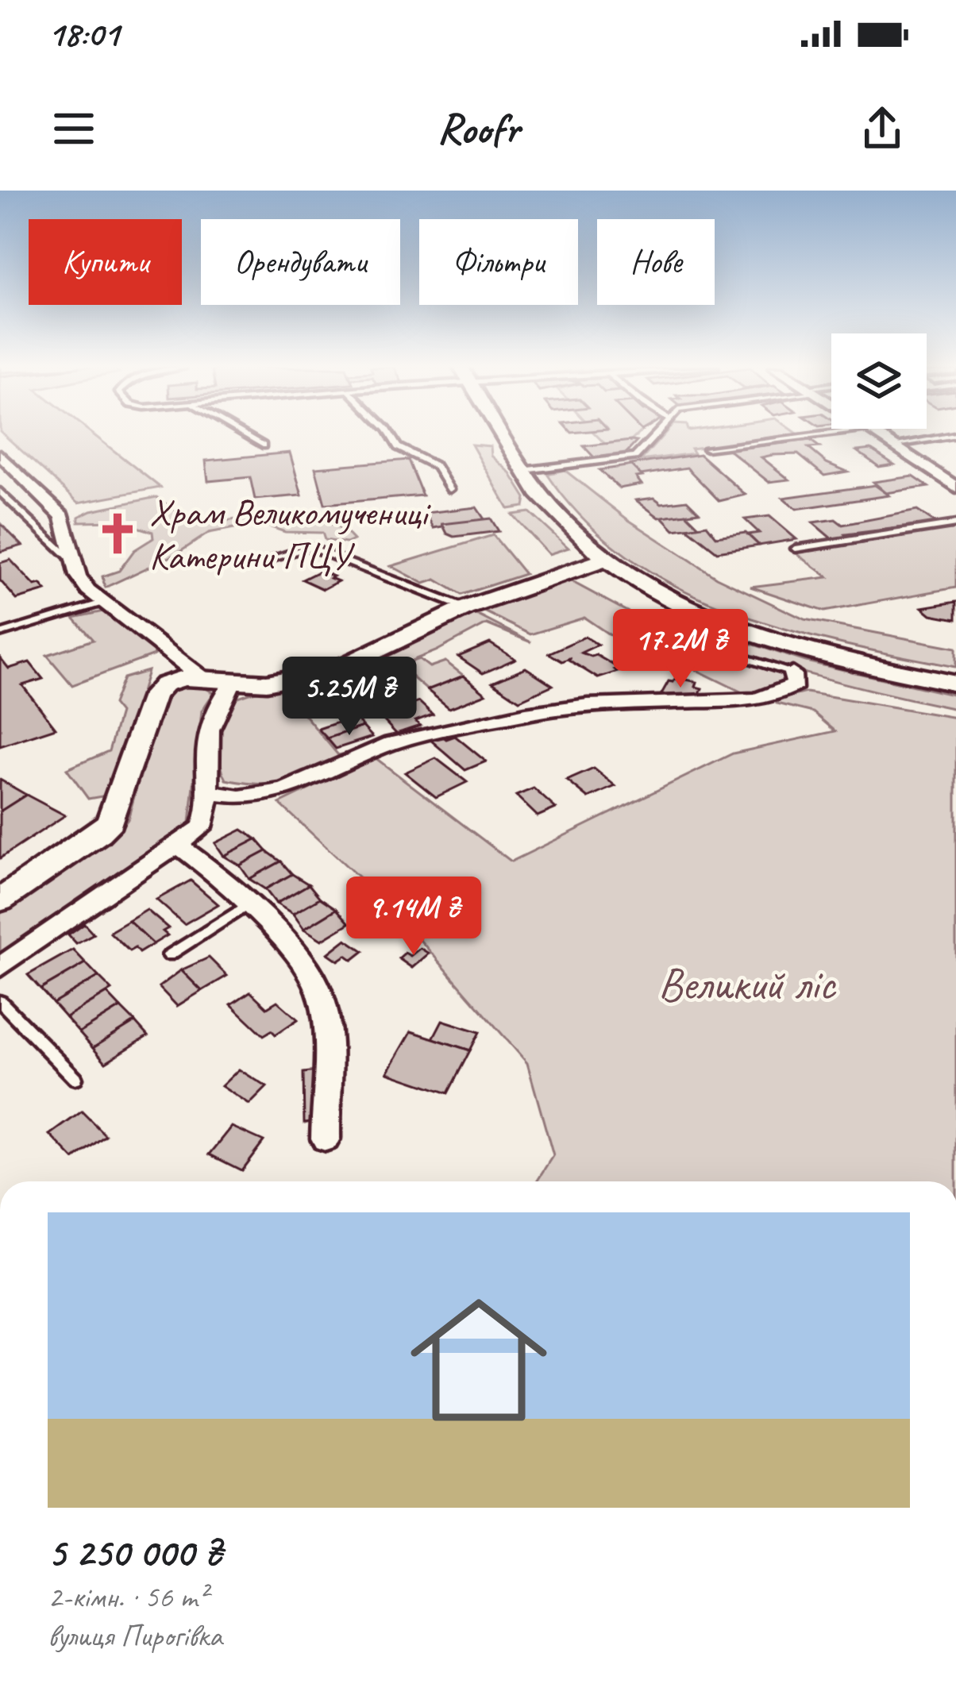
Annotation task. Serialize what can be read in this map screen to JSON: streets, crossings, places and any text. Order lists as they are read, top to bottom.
{
  "parks": ["Великий ліс"],
  "places": {
    "church": ["Храм Великомучениці Катерини ПЦУ"]
  },
  "page": {
    "status": "18:01",
    "header": "Roofr",
    "chip": [
      "Купити",
      "Орендувати",
      "Фільтри",
      "Нове"
    ],
    "price": ["17.2M ₴", "5.25M ₴", "9.14M ₴"],
    "list": [
      {
        "name": "5 250 000 ₴",
        "note": "2-кімн. · 56 m² · вулиця Пирогівка"
      }
    ]
  }
}
